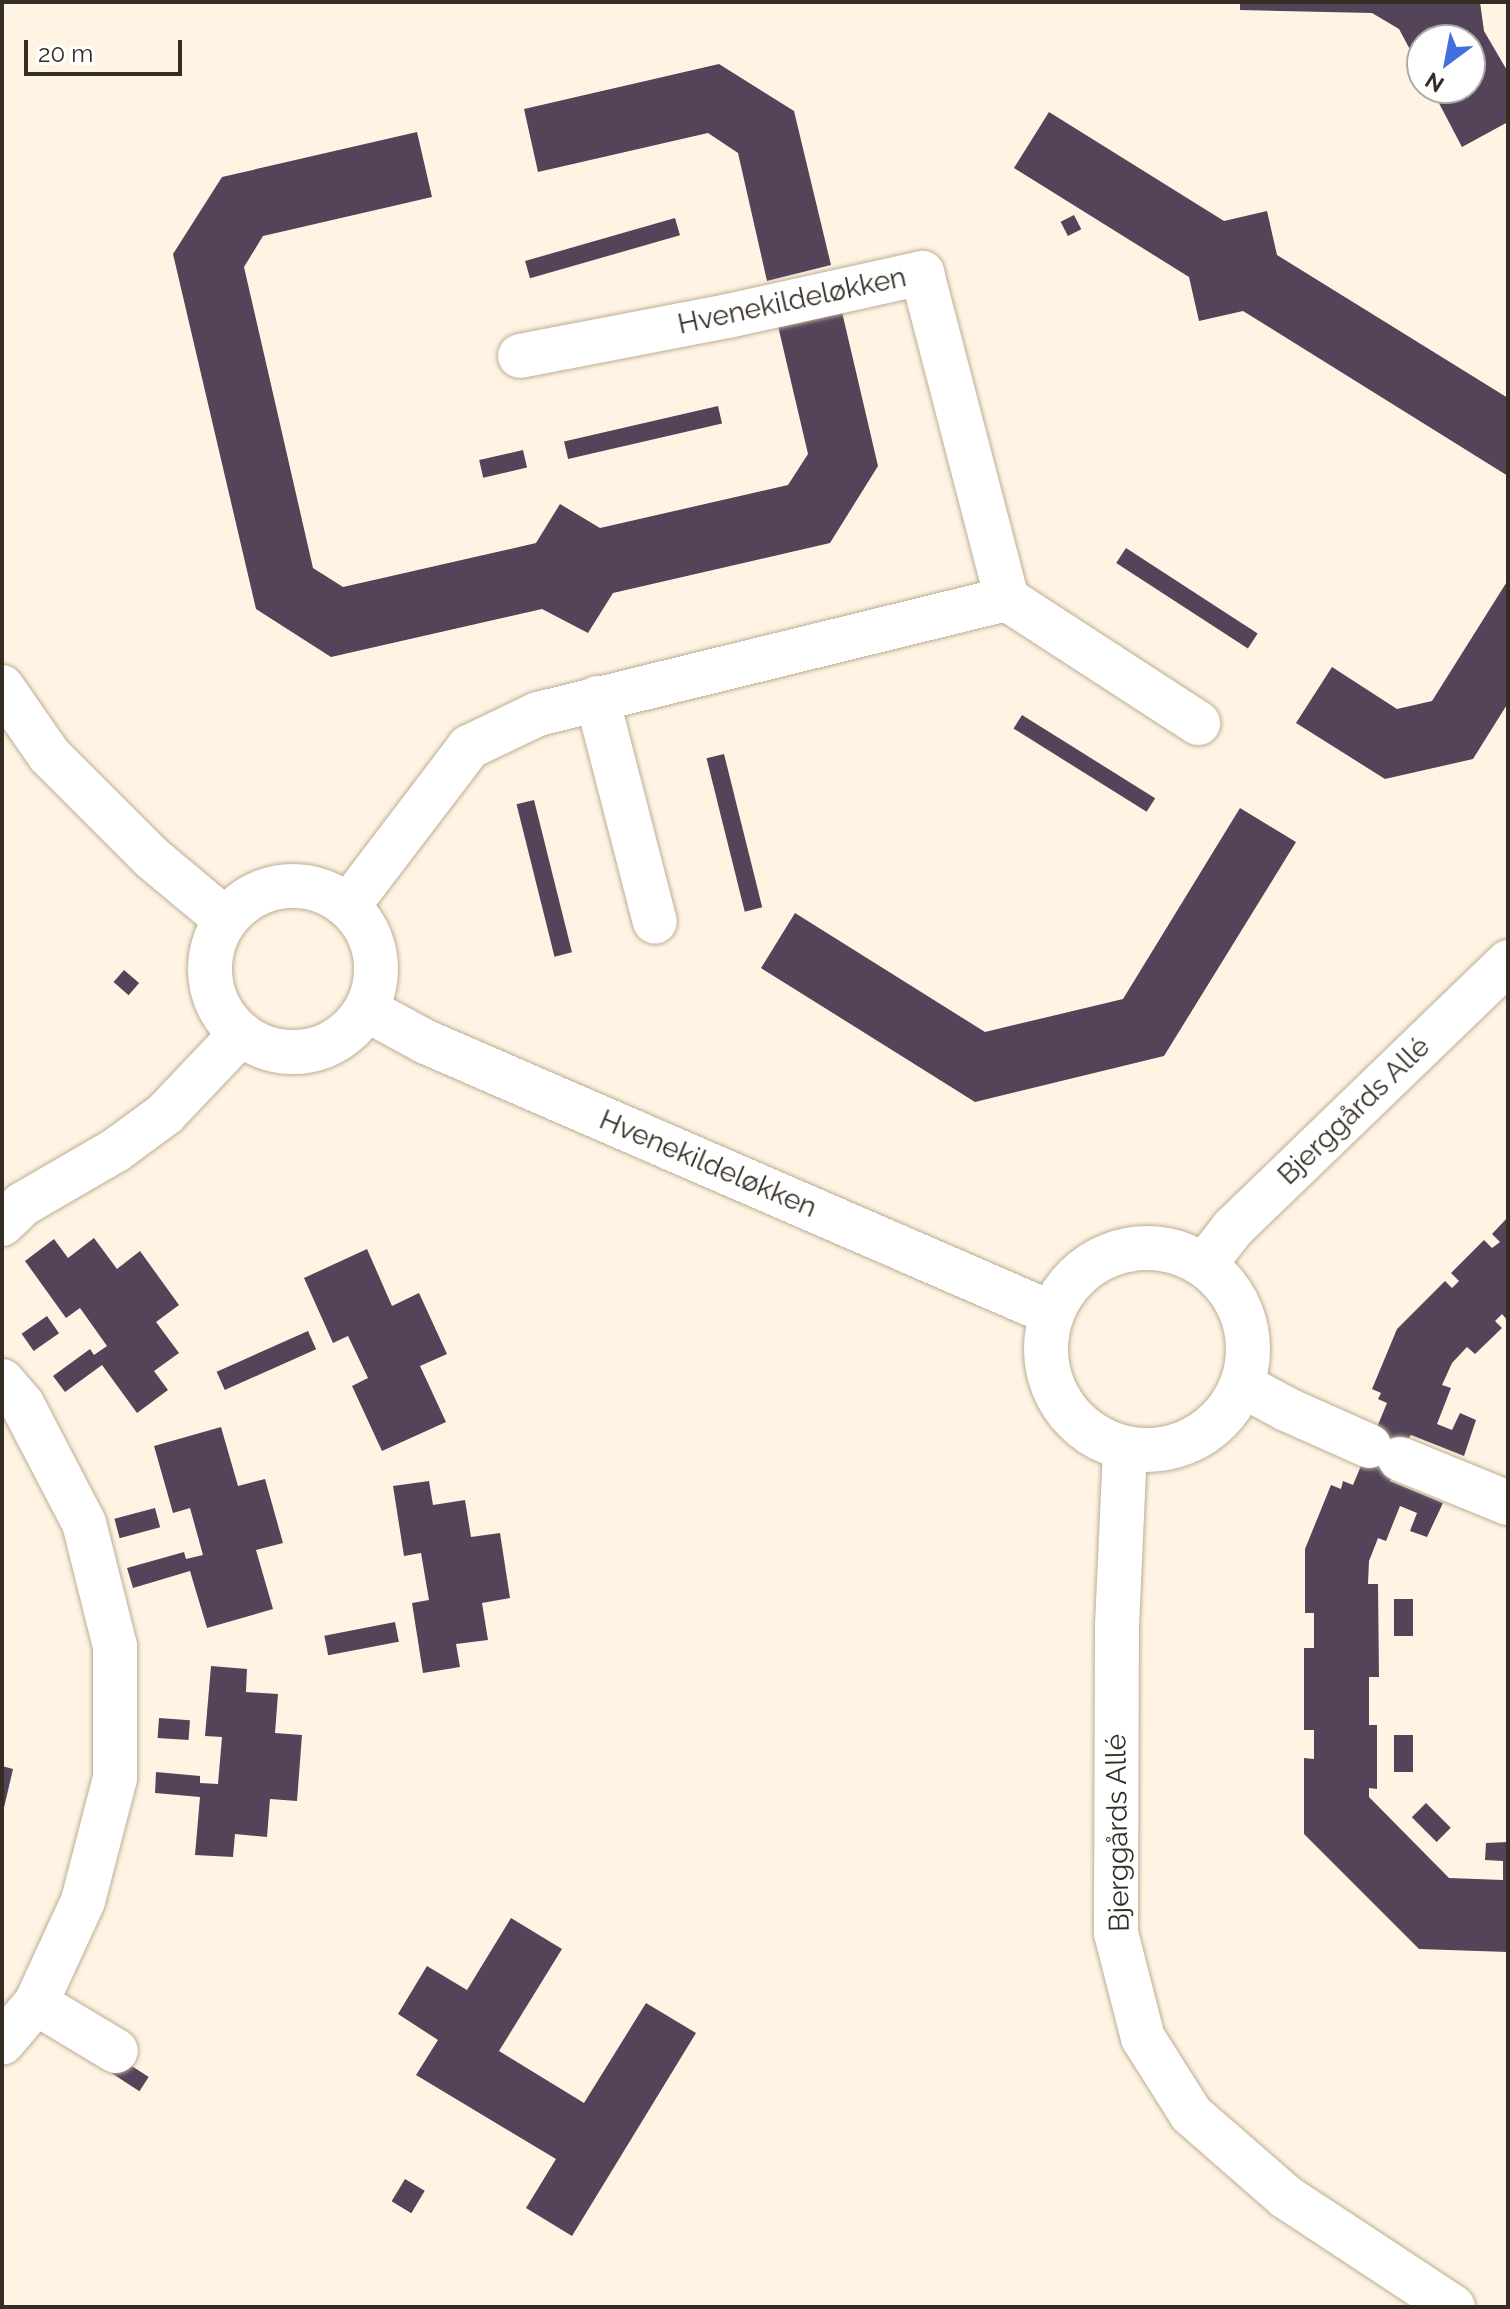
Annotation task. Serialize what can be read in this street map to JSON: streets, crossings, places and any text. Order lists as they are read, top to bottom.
{
  "streets": {
    "street": ["Hvenekildeløkken", "Bjerggårds Allé"]
  },
  "crossings": [
    ["Hvenekildeløkken", "Bjerggårds Allé"]
  ],
  "scale_bar": "20 m",
  "north": "bottom left"
}
